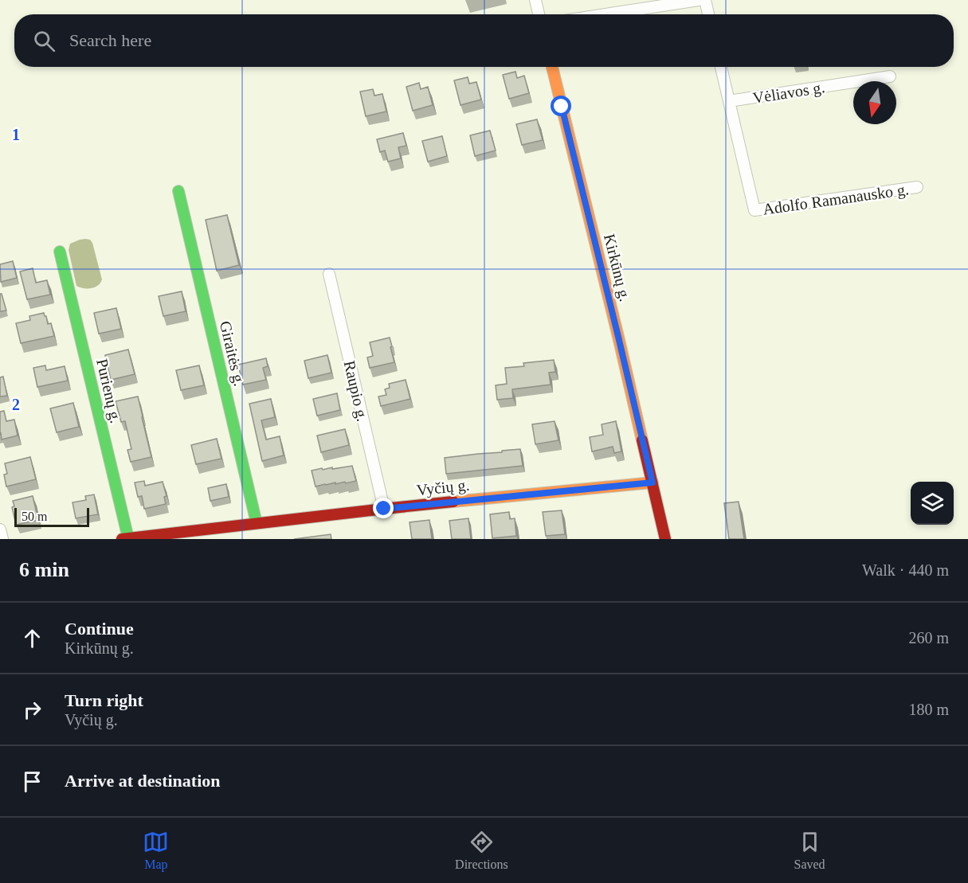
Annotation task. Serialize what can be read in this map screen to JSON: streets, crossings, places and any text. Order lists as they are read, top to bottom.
{
  "streets": {
    "street": [
      "Vėliavos g.",
      "Adolfo Ramanausko g.",
      "Kirkūnų g.",
      "Giraitės g.",
      "Purienų g.",
      "Raupio g.",
      "Vyčių g."
    ]
  },
  "crossings": [
    ["Vėliavos g.", "Adolfo Ramanausko g."],
    ["Kirkūnų g.", "Vyčių g."],
    ["Giraitės g.", "Vyčių g."],
    ["Purienų g.", "Vyčių g."],
    ["Raupio g.", "Vyčių g."]
  ],
  "scale_bar": "50 m",
  "north": "bottom",
  "page": {
    "search": "Search here",
    "scale": "50 m",
    "heading": ["6 min", "Walk · 440 m"],
    "list": [
      ["Continue", "Kirkūnų g.", "260 m"],
      ["Turn right", "Vyčių g.", "180 m"],
      "Arrive at destination"
    ],
    "nav": ["Map", "Directions", "Saved"]
  },
  "grid": {
    "rows": ["1", "2"]
  }
}
